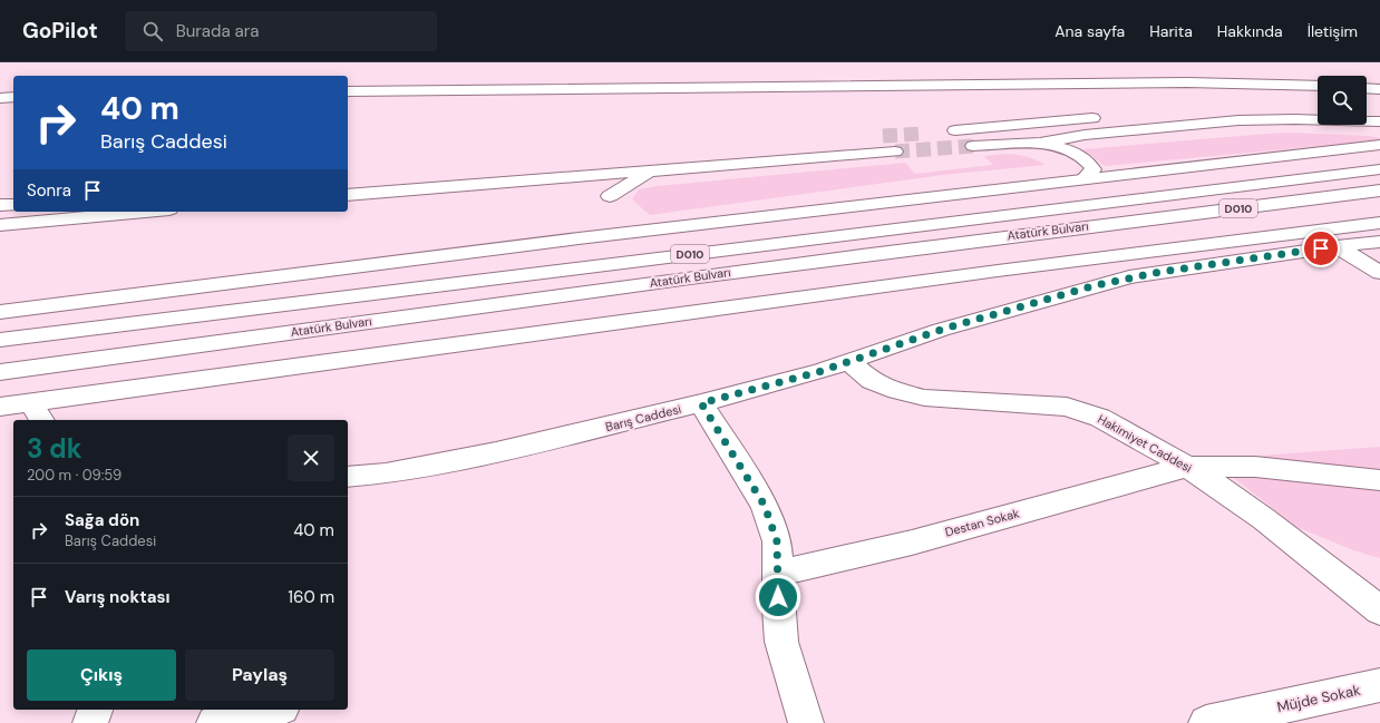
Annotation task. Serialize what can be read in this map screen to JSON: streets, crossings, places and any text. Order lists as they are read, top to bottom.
{
  "streets": {
    "main road": [
      "D010",
      "Atatürk Bulvarı",
      "Barış Caddesi",
      "Hakimiyet Caddesi",
      "Destan Sokak",
      "Müjde Sokak"
    ]
  },
  "crossings": [
    ["Barış Caddesi", "Hakimiyet Caddesi"],
    ["Hakimiyet Caddesi", "Destan Sokak"]
  ],
  "page": {
    "header": "GoPilot",
    "search": "Burada ara",
    "nav": [
      "Ana sayfa",
      "Harita",
      "Hakkında",
      "İletişim"
    ],
    "turn": ["40 m", "Barış Caddesi"],
    "then": "Sonra",
    "heading": ["3 dk", "200 m · 09:59"],
    "list": [
      {
        "name": "Sağa dön",
        "note": "Barış Caddesi",
        "value": "40 m"
      },
      {
        "name": "Varış noktası",
        "value": "160 m"
      }
    ],
    "buttons": ["Çıkış", "Paylaş"]
  }
}
